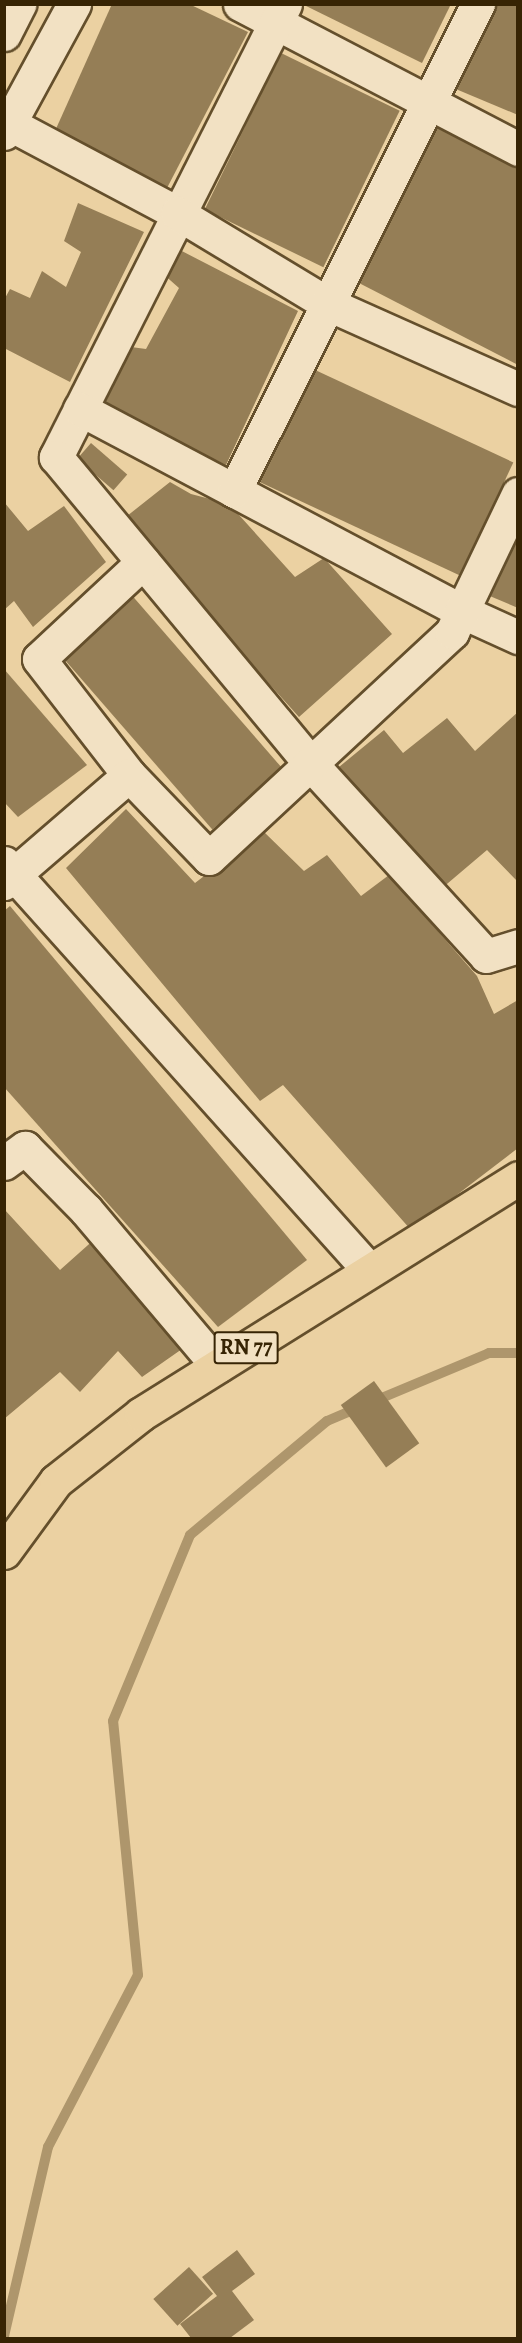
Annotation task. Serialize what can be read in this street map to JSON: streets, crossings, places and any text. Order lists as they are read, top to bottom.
{
  "streets": {
    "main road": ["RN 77"]
  }
}
